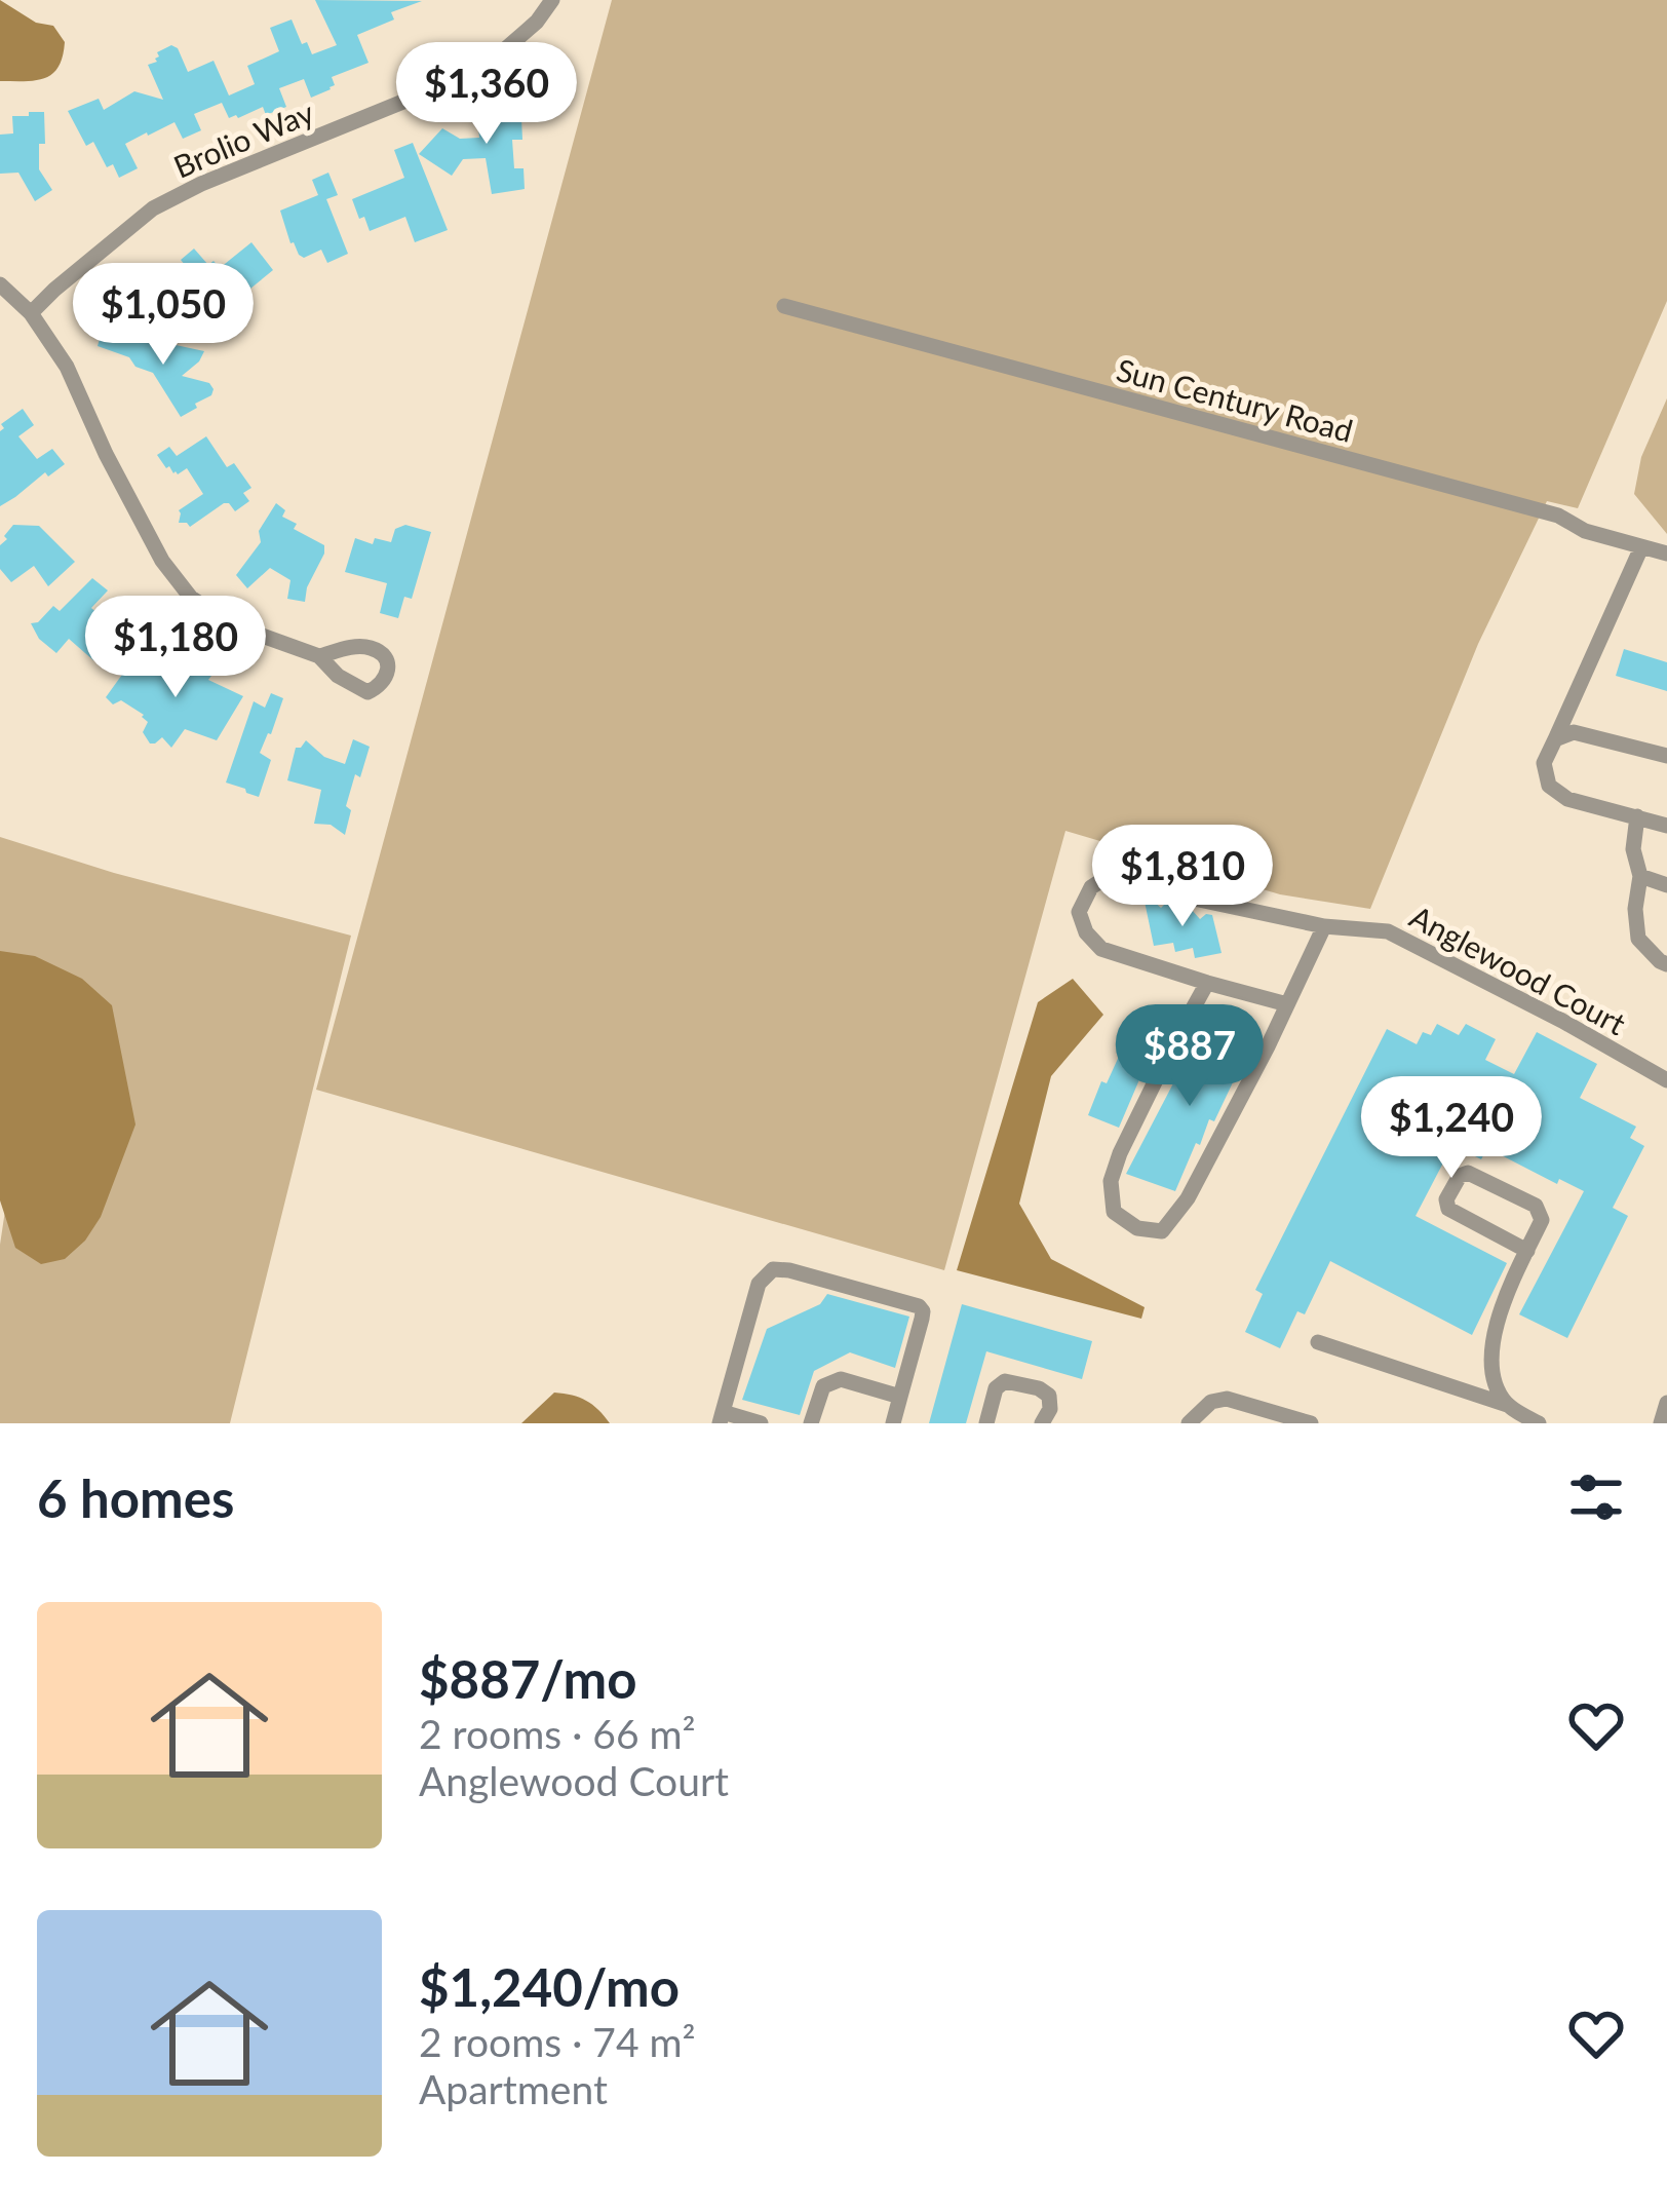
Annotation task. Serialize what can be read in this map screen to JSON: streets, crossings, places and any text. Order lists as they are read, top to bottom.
{
  "streets": {
    "street": ["Brolio Way", "Sun Century Road", "Anglewood Court"]
  },
  "page": {
    "price": [
      "$1,360",
      "$1,050",
      "$1,180",
      "$1,810",
      "$887",
      "$1,240"
    ],
    "heading": "6 homes",
    "list": [
      {
        "name": "$887/mo",
        "note": "2 rooms · 66 m² · Anglewood Court"
      },
      {
        "name": "$1,240/mo",
        "note": "2 rooms · 74 m² · Apartment"
      }
    ]
  }
}
